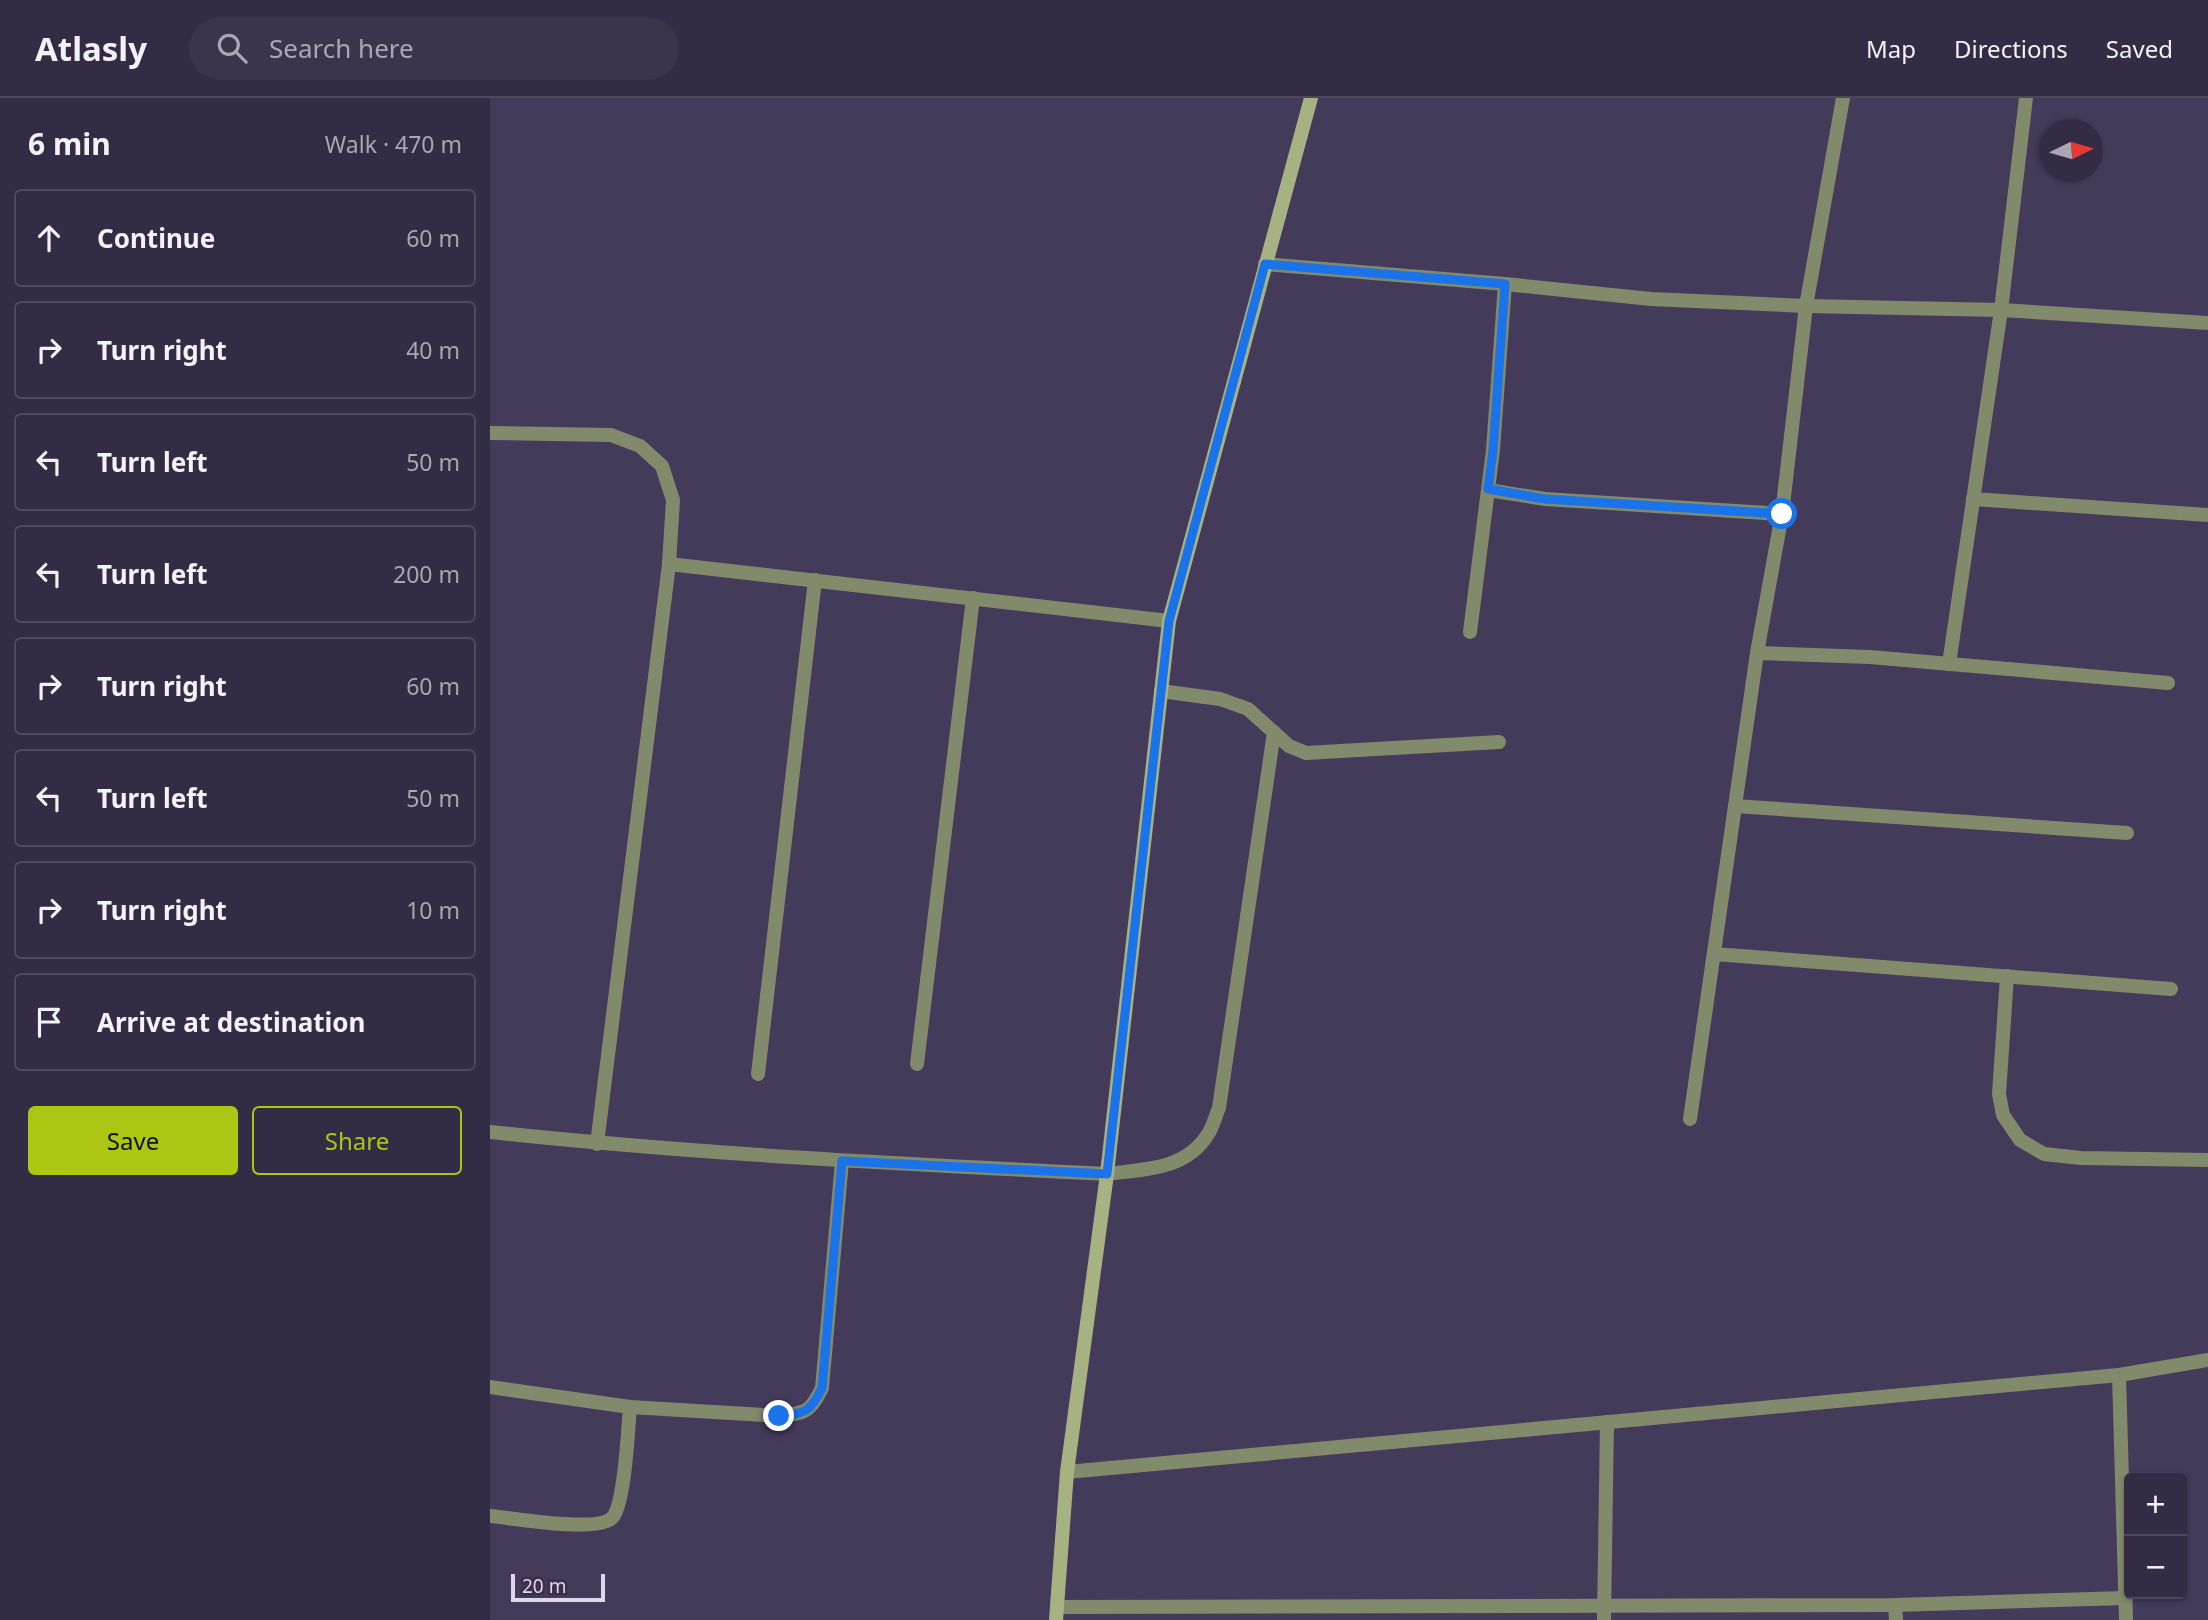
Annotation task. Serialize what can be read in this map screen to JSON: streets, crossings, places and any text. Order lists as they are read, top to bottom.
{
  "scale_bar": "20 m",
  "north": "right",
  "page": {
    "header": "Atlasly",
    "search": "Search here",
    "nav": ["Map", "Directions", "Saved"],
    "heading": ["6 min", "Walk · 470 m"],
    "list": [
      ["Continue", "60 m"],
      ["Turn right", "40 m"],
      ["Turn left", "50 m"],
      ["Turn left", "200 m"],
      ["Turn right", "60 m"],
      ["Turn left", "50 m"],
      ["Turn right", "10 m"],
      "Arrive at destination"
    ],
    "buttons": ["Save", "Share"],
    "map_buttons": ["+", "−"],
    "scale": "20 m"
  }
}
